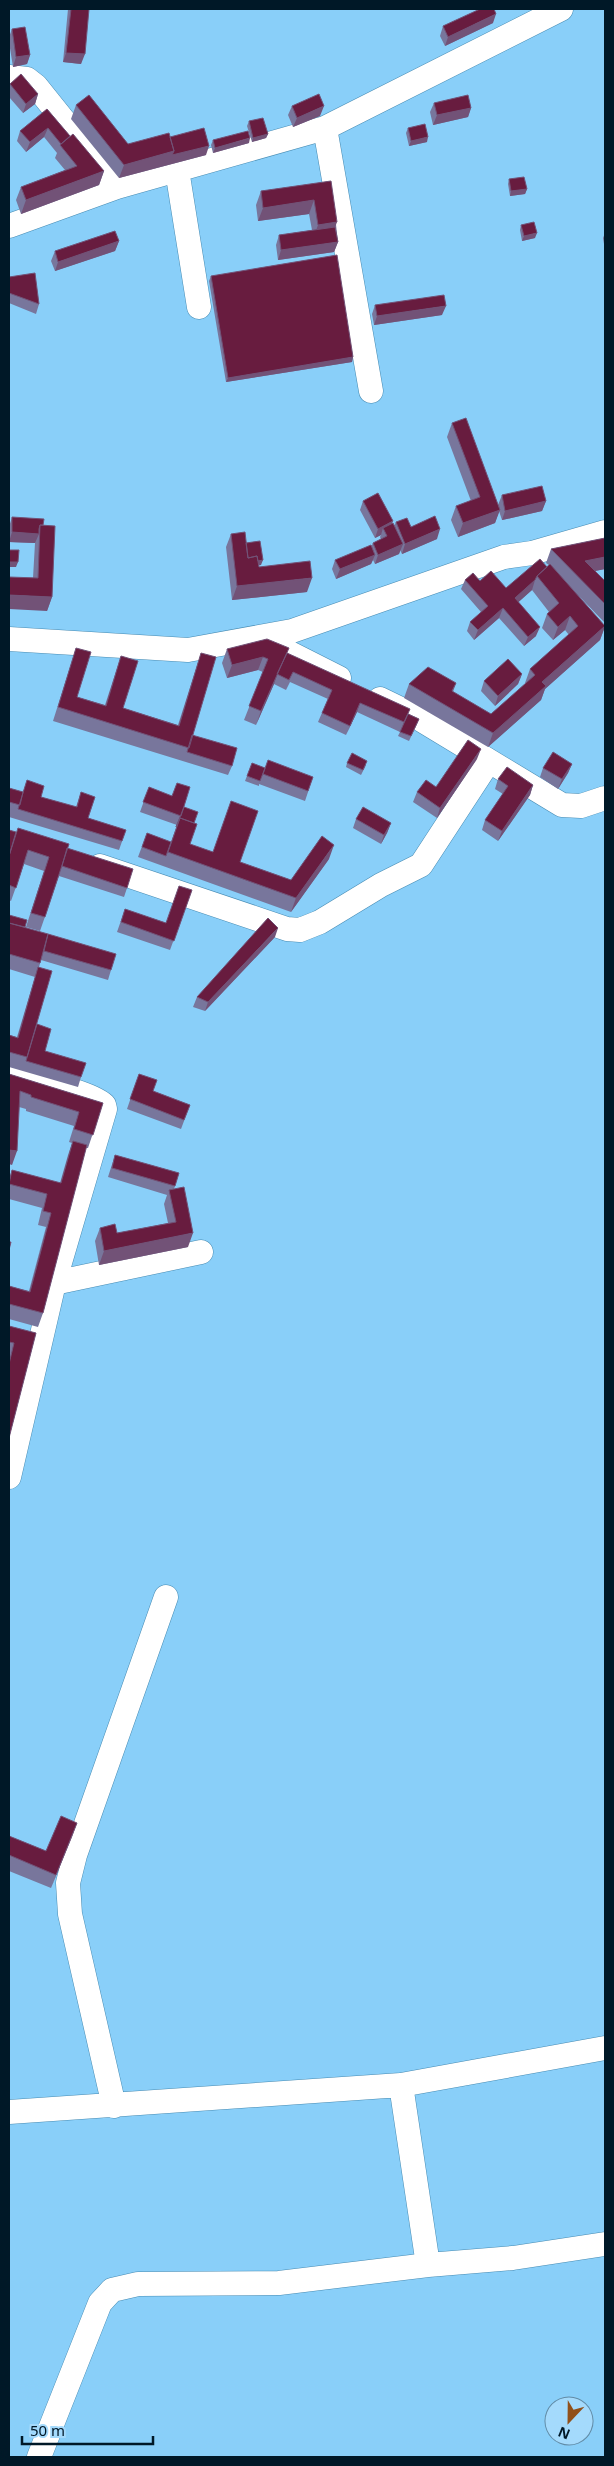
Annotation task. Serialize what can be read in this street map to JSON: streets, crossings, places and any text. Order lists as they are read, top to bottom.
{
  "scale_bar": "50 m",
  "north": "bottom"
}
